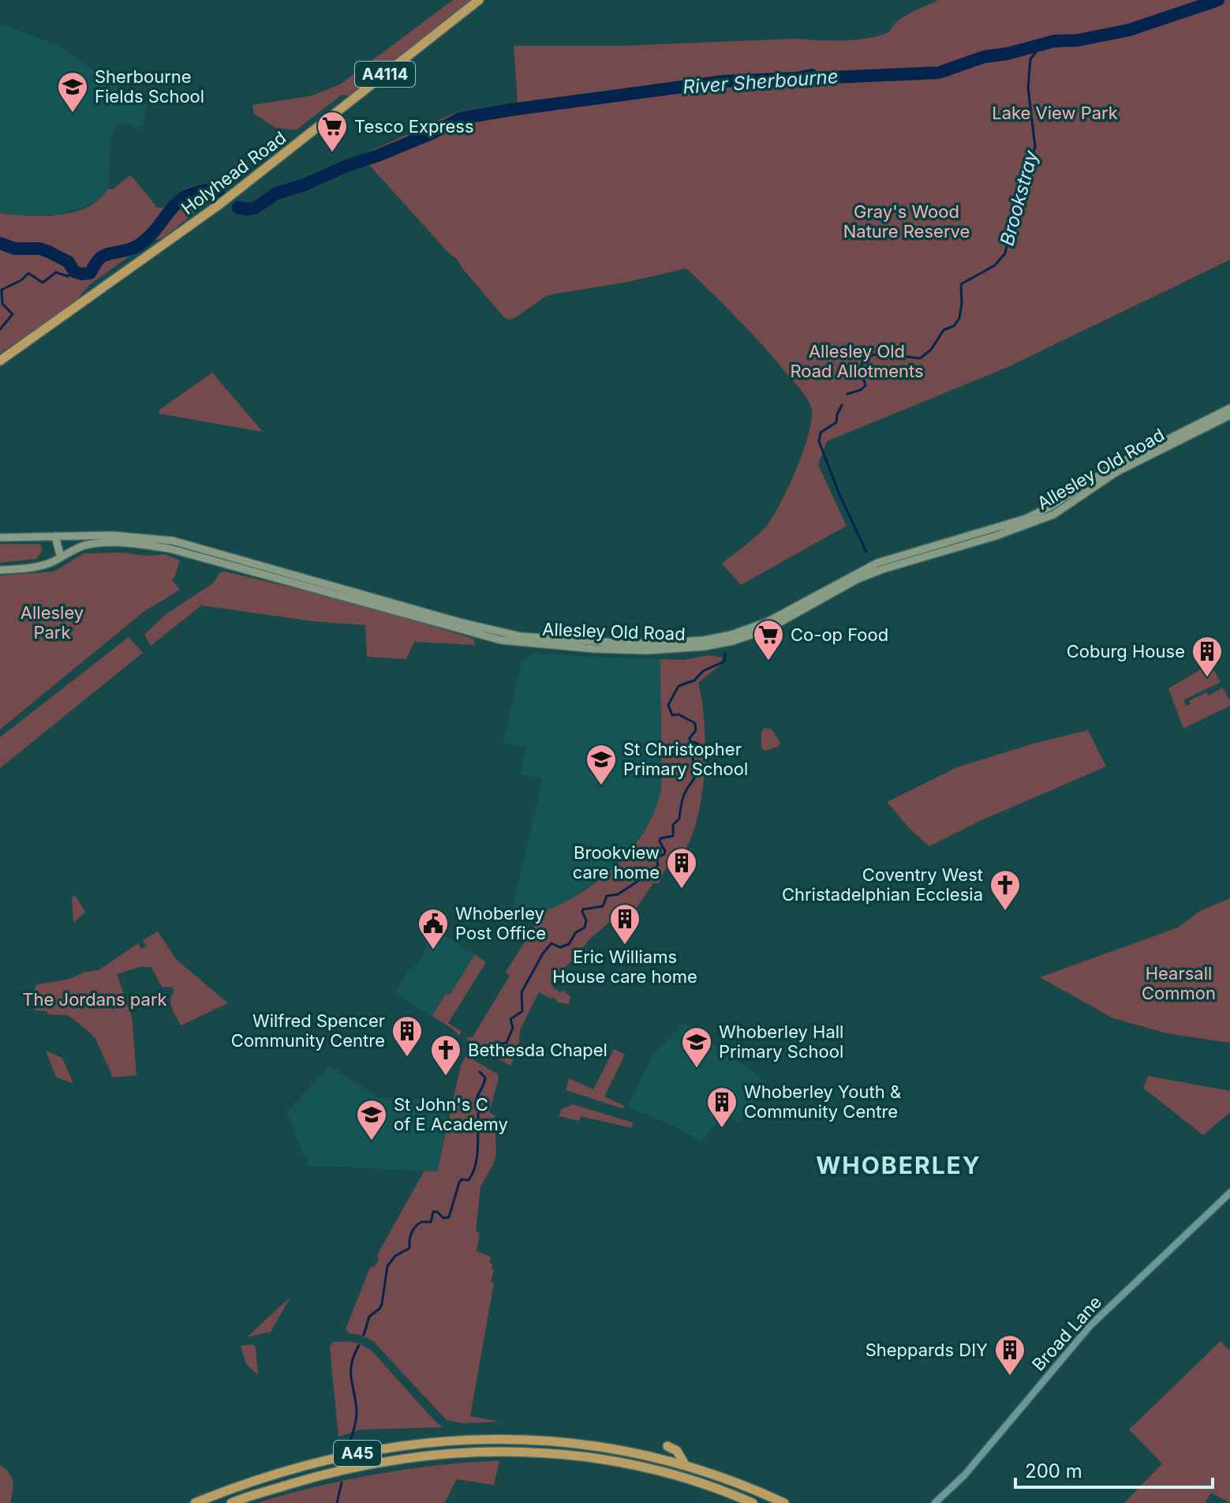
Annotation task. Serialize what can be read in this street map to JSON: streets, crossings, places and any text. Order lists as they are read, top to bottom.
{
  "streets": {
    "highway": ["A4114", "Holyhead Road", "A45"],
    "main road": ["Allesley Old Road"],
    "street": ["Broad Lane"]
  },
  "districts": ["WHOBERLEY"],
  "water": ["River Sherbourne", "Brookstray"],
  "parks": [
    "Lake View Park",
    "Gray's Wood Nature Reserve",
    "Allesley Old Road Allotments",
    "Allesley Park",
    "Hearsall Common",
    "The Jordans park"
  ],
  "places": {
    "school or university": [
      "Sherbourne Fields School",
      "St Christopher Primary School",
      "Whoberley Hall Primary School",
      "St John's C of E Academy"
    ],
    "supermarket": ["Tesco Express", "Co-op Food"],
    "building": [
      "Coburg House",
      "Brookview care home",
      "Eric Williams House care home",
      "Wilfred Spencer Community Centre",
      "Whoberley Youth & Community Centre",
      "Sheppards DIY"
    ],
    "church": ["Coventry West Christadelphian Ecclesia", "Bethesda Chapel"],
    "public building": ["Whoberley Post Office"]
  },
  "scale_bar": "200 m"
}
